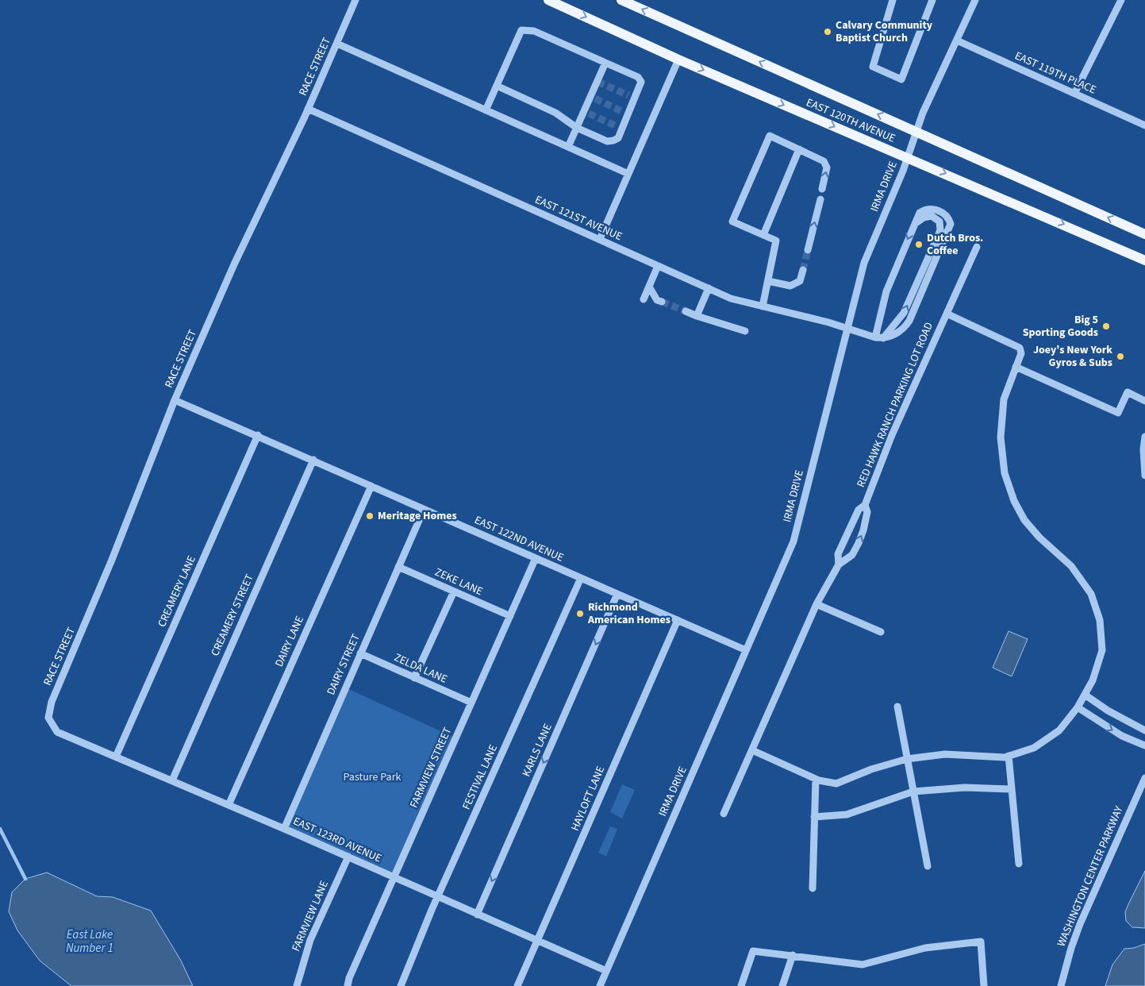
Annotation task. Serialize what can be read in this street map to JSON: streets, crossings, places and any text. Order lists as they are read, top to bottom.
{
  "streets": {
    "main road": ["EAST 120TH AVENUE"],
    "street": [
      "RACE STREET",
      "EAST 119TH PLACE",
      "IRMA DRIVE",
      "EAST 121ST AVENUE",
      "RED HAWK RANCH PARKING LOT ROAD",
      "EAST 122ND AVENUE",
      "ZEKE LANE",
      "CREAMERY LANE",
      "CREAMERY STREET",
      "DAIRY LANE",
      "DAIRY STREET",
      "ZELDA LANE",
      "KARLS LANE",
      "FARMVIEW STREET",
      "FESTIVAL LANE",
      "HAYLOFT LANE",
      "EAST 123RD AVENUE",
      "WASHINGTON CENTER PARKWAY",
      "FARMVIEW LANE"
    ]
  },
  "crossings": [
    ["RACE STREET", "EAST 121ST AVENUE"],
    ["RACE STREET", "EAST 122ND AVENUE"],
    ["RACE STREET", "EAST 123RD AVENUE"],
    ["EAST 119TH PLACE", "IRMA DRIVE"],
    ["EAST 120TH AVENUE", "IRMA DRIVE"],
    ["IRMA DRIVE", "EAST 121ST AVENUE"],
    ["IRMA DRIVE", "EAST 122ND AVENUE"],
    ["IRMA DRIVE", "EAST 123RD AVENUE"],
    ["EAST 122ND AVENUE", "CREAMERY LANE"],
    ["EAST 122ND AVENUE", "CREAMERY STREET"],
    ["EAST 122ND AVENUE", "DAIRY LANE"],
    ["EAST 122ND AVENUE", "DAIRY STREET"],
    ["EAST 122ND AVENUE", "KARLS LANE"],
    ["EAST 122ND AVENUE", "FARMVIEW STREET"],
    ["EAST 122ND AVENUE", "FESTIVAL LANE"],
    ["EAST 122ND AVENUE", "HAYLOFT LANE"],
    ["ZEKE LANE", "DAIRY STREET"],
    ["ZEKE LANE", "FARMVIEW STREET"],
    ["CREAMERY LANE", "EAST 123RD AVENUE"],
    ["CREAMERY STREET", "EAST 123RD AVENUE"],
    ["DAIRY LANE", "EAST 123RD AVENUE"],
    ["DAIRY STREET", "ZELDA LANE"],
    ["DAIRY STREET", "EAST 123RD AVENUE"],
    ["ZELDA LANE", "FARMVIEW STREET"],
    ["KARLS LANE", "EAST 123RD AVENUE"],
    ["FARMVIEW STREET", "EAST 123RD AVENUE"],
    ["FESTIVAL LANE", "EAST 123RD AVENUE"],
    ["HAYLOFT LANE", "EAST 123RD AVENUE"],
    ["EAST 123RD AVENUE", "FARMVIEW LANE"]
  ],
  "one_way": ["KARLS LANE"],
  "water": ["East Lake Number 1"],
  "parks": ["Pasture Park"],
  "places": [
    "Calvary Community Baptist Church",
    "Dutch Bros. Coffee",
    "Big 5 Sporting Goods",
    "Joey's New York Gyros & Subs",
    "Meritage Homes",
    "Richmond American Homes"
  ]
}
